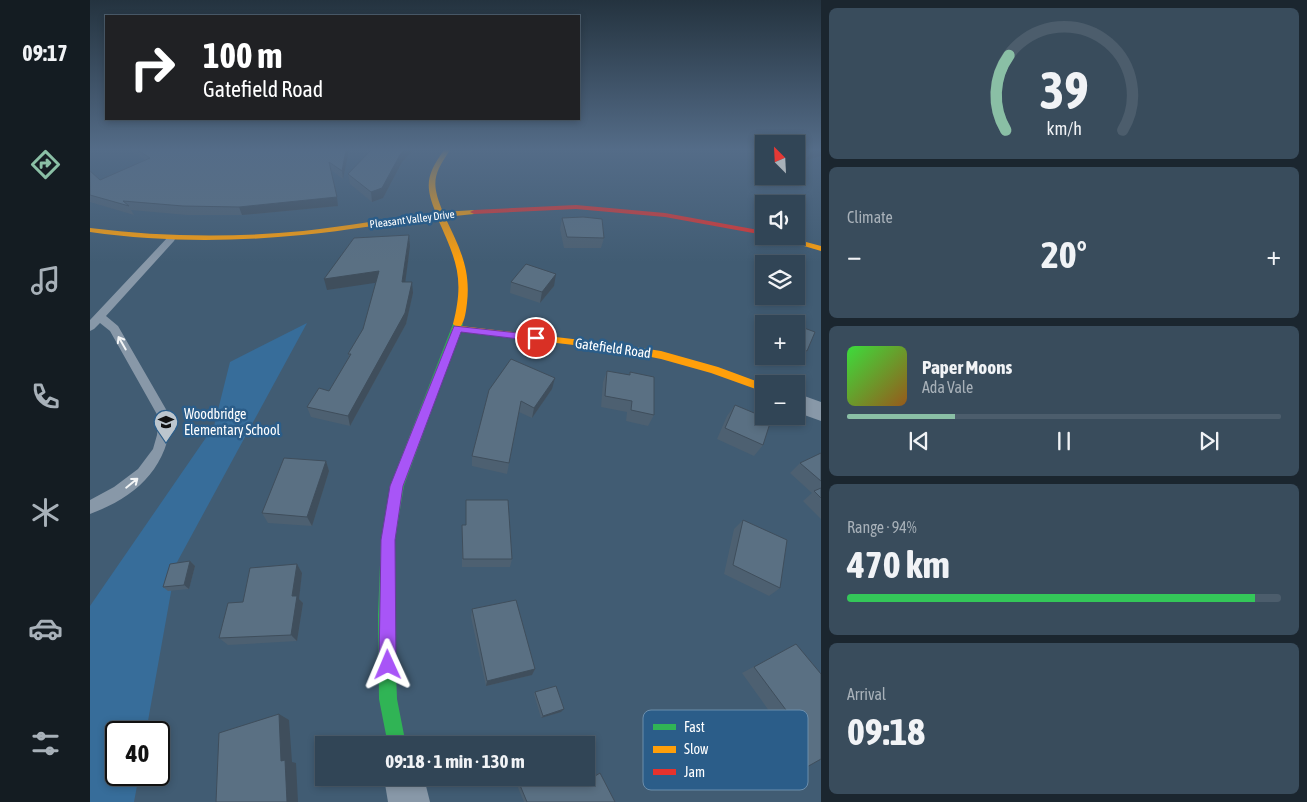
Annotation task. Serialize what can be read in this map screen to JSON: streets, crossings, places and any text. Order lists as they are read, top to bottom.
{
  "streets": {
    "street": ["Pleasant Valley Drive", "Gatefield Road"]
  },
  "places": {
    "school or university": ["Woodbridge Elementary School"]
  },
  "legend": ["Fast", "Slow", "Jam"],
  "north": "top left",
  "page": {
    "tabs": "09:17",
    "turn": ["100 m", "Gatefield Road"],
    "map_buttons": ["+", "−"],
    "tile": [
      "Climate",
      ["Range · 94%", "470 km"],
      ["Arrival", "09:18"]
    ],
    "heat": ["−", "20°", "+"],
    "song": ["Paper Moons", "Ada Vale"],
    "limit": "40",
    "trip": "09:18 · 1 min · 130 m",
    "gauge": ["39", "km/h"]
  }
}
